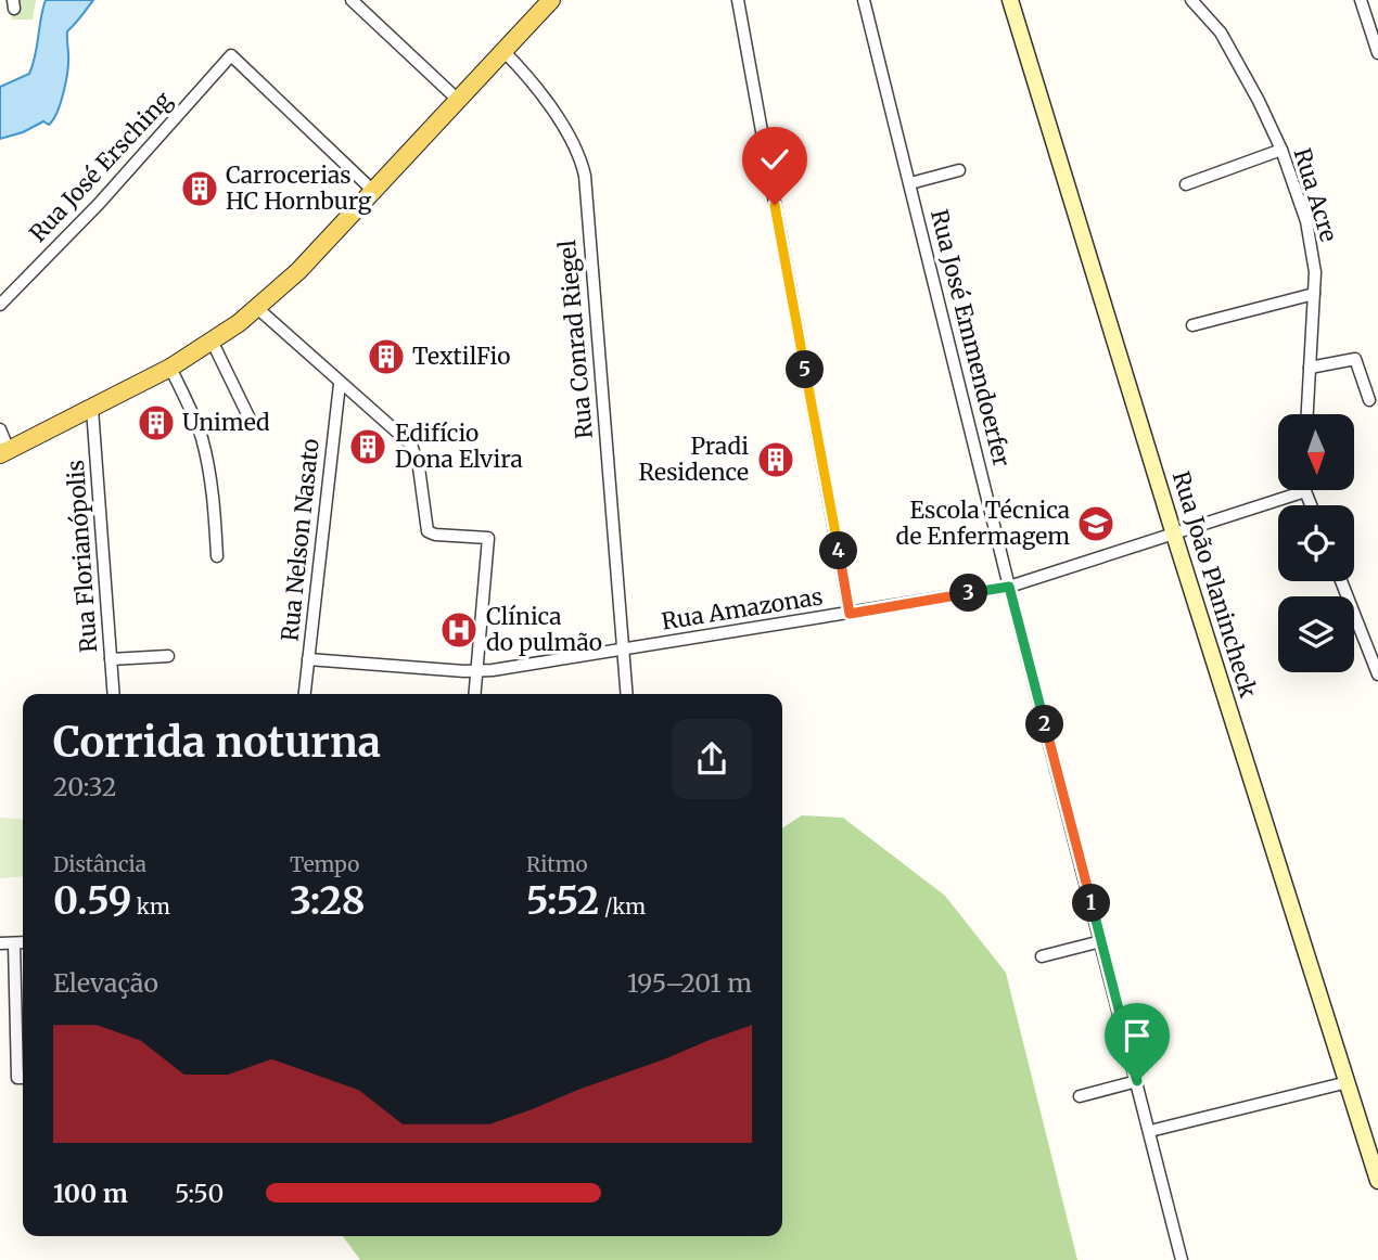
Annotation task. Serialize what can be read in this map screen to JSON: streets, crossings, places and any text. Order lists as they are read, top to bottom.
{
  "streets": {
    "main road": ["Rua João Planincheck"],
    "street": [
      "Rua José Ersching",
      "Rua Acre",
      "Rua José Emmendoerfer",
      "Rua Conrad Riegel",
      "Rua Nelson Nasato",
      "Rua Florianópolis",
      "Rua Amazonas"
    ]
  },
  "crossings": [
    ["Rua José Emmendoerfer", "Rua Amazonas"],
    ["Rua Conrad Riegel", "Rua Amazonas"],
    ["Rua Nelson Nasato", "Rua Amazonas"],
    ["Rua João Planincheck", "Rua Amazonas"]
  ],
  "places": {
    "building": [
      "Carrocerias HC Hornburg",
      "TextilFio",
      "Unimed",
      "Edifício Dona Elvira",
      "Pradi Residence"
    ],
    "school or university": ["Escola Técnica de Enfermagem"],
    "hospital": ["Clínica do pulmão"]
  },
  "north": "bottom",
  "page": {
    "pins": [
      "5",
      "4",
      "3",
      "2",
      "1"
    ],
    "heading": ["Corrida noturna", "20:32"],
    "stats": [
      ["Distância", "0.59 km"],
      ["Tempo", "3:28"],
      ["Ritmo", "5:52 /km"]
    ],
    "chart": ["Elevação", "195–201 m"],
    "list": [
      {
        "name": "100 m",
        "note": "5:50"
      }
    ]
  }
}
